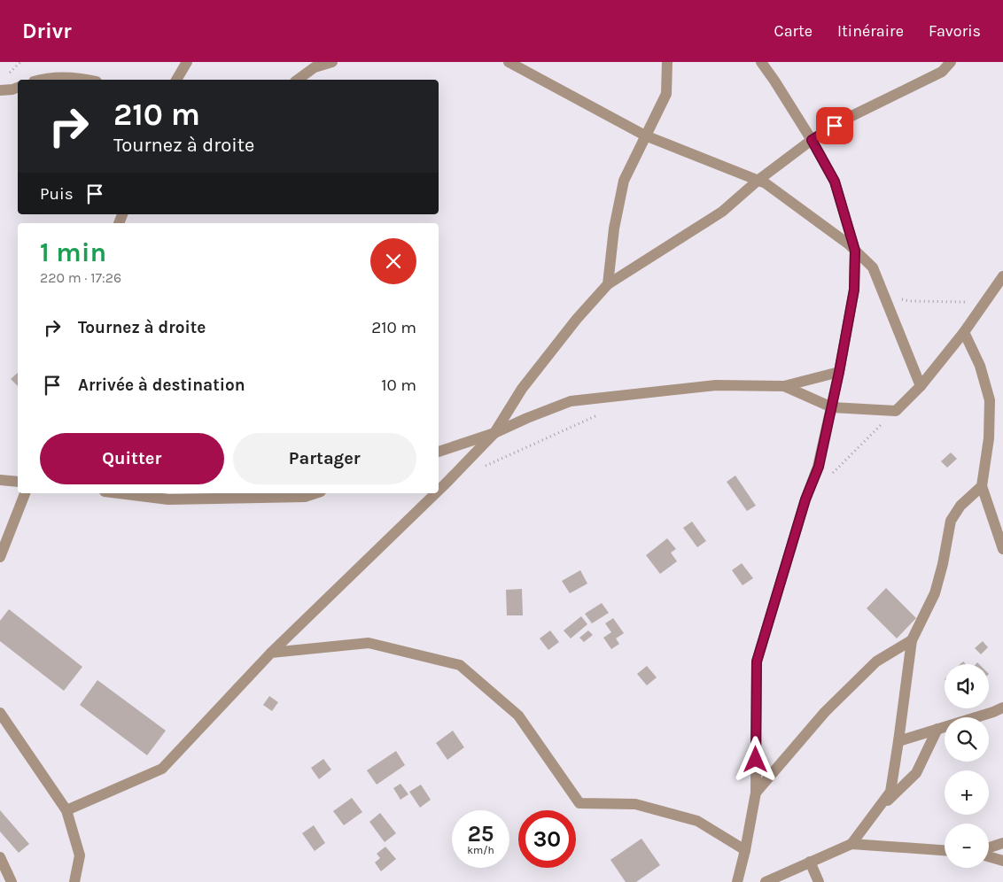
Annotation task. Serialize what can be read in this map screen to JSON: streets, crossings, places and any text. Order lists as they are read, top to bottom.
{
  "page": {
    "header": "Drivr",
    "nav": ["Carte", "Itinéraire", "Favoris"],
    "turn": ["210 m", "Tournez à droite"],
    "then": "Puis",
    "heading": ["1 min", "220 m · 17:26"],
    "list": [
      {
        "name": "Tournez à droite",
        "value": "210 m"
      },
      {
        "name": "Arrivée à destination",
        "value": "10 m"
      }
    ],
    "buttons": ["Quitter", "Partager"],
    "map_buttons": ["+", "−"],
    "speed": "25 km/h",
    "limit": "30"
  }
}
